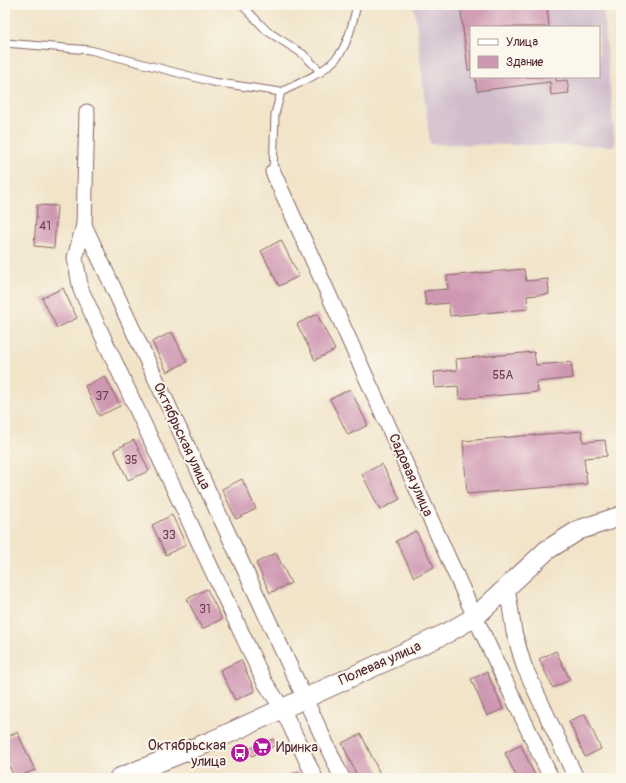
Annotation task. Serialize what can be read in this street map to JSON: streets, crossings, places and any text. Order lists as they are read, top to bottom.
{
  "streets": {
    "street": ["Октябрьская улица", "Садовая улица", "Полевая улица"]
  },
  "crossings": [
    ["Октябрьская улица", "Полевая улица"],
    ["Садовая улица", "Полевая улица"]
  ],
  "places": {
    "supermarket": ["Иринка"],
    "bus stop": ["Октябрьская улица"]
  },
  "house_numbers": [
    "41",
    "55А",
    "37",
    "35",
    "33",
    "31"
  ],
  "legend": ["Улица", "Здание"]
}
